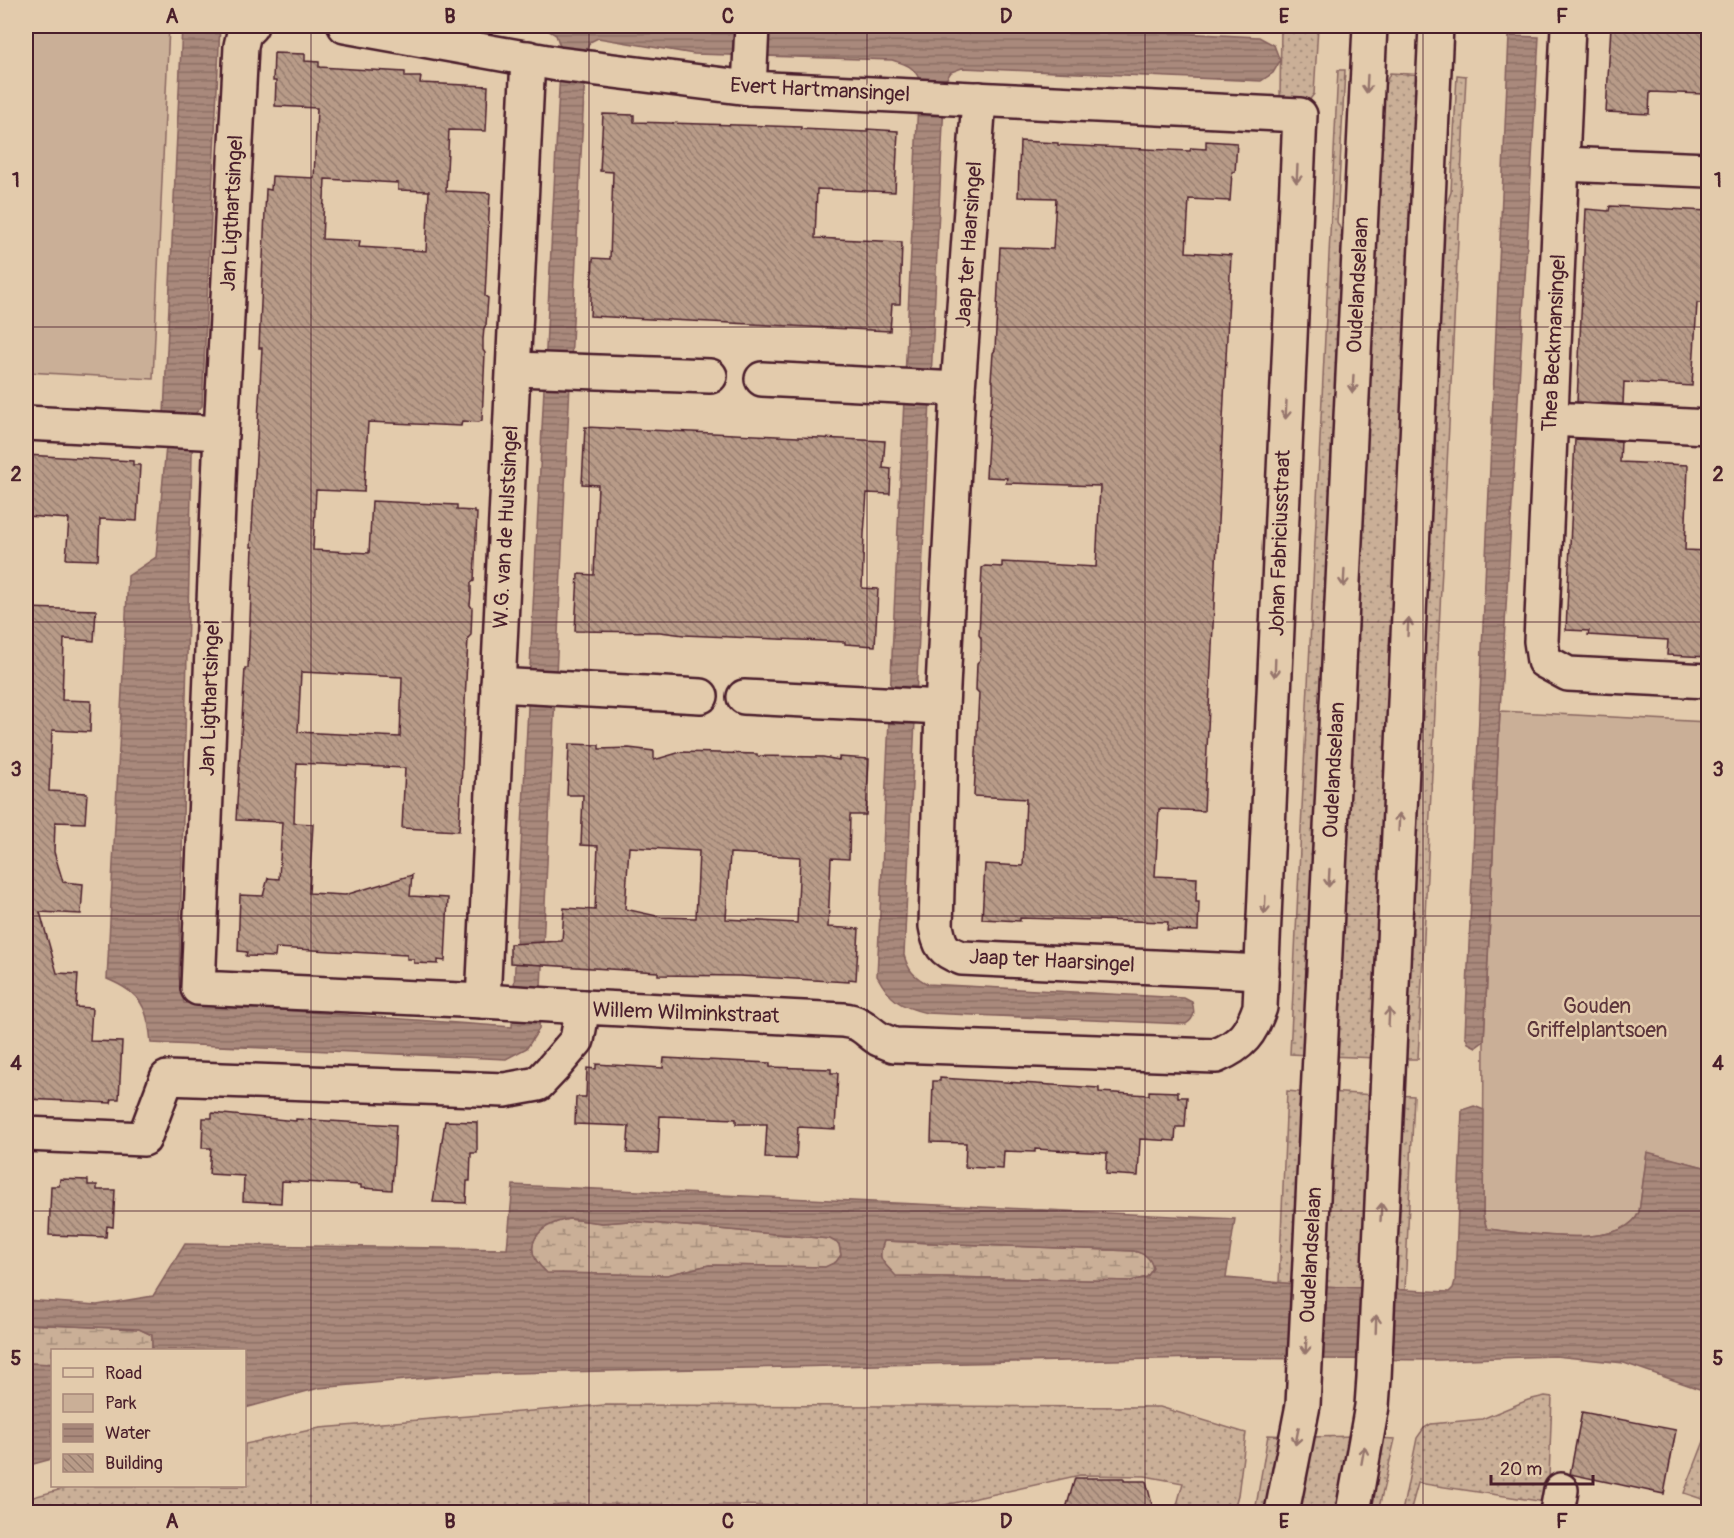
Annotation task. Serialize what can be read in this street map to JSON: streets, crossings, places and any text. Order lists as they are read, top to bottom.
{
  "streets": {
    "street": [
      "Evert Hartmansingel",
      "Jan Ligthartsingel",
      "Jaap ter Haarsingel",
      "Oudelandselaan",
      "Thea Beckmansingel",
      "W.G. van de Hulstsingel",
      "Johan Fabriciusstraat",
      "Willem Wilminkstraat"
    ]
  },
  "crossings": [
    ["Evert Hartmansingel", "Jaap ter Haarsingel"],
    ["Evert Hartmansingel", "W.G. van de Hulstsingel"],
    ["Evert Hartmansingel", "Johan Fabriciusstraat"],
    ["Jan Ligthartsingel", "W.G. van de Hulstsingel"],
    ["Jan Ligthartsingel", "Willem Wilminkstraat"],
    ["Jaap ter Haarsingel", "Johan Fabriciusstraat"],
    ["Jaap ter Haarsingel", "Willem Wilminkstraat"],
    ["Johan Fabriciusstraat", "Willem Wilminkstraat"]
  ],
  "parks": ["Gouden Griffelplantsoen"],
  "legend": [
    "Road",
    "Park",
    "Water",
    "Building"
  ],
  "scale_bar": "20 m",
  "grid": {
    "columns": [
      "A",
      "B",
      "C",
      "D",
      "E",
      "F"
    ],
    "rows": [
      "1",
      "2",
      "3",
      "4",
      "5"
    ]
  }
}
